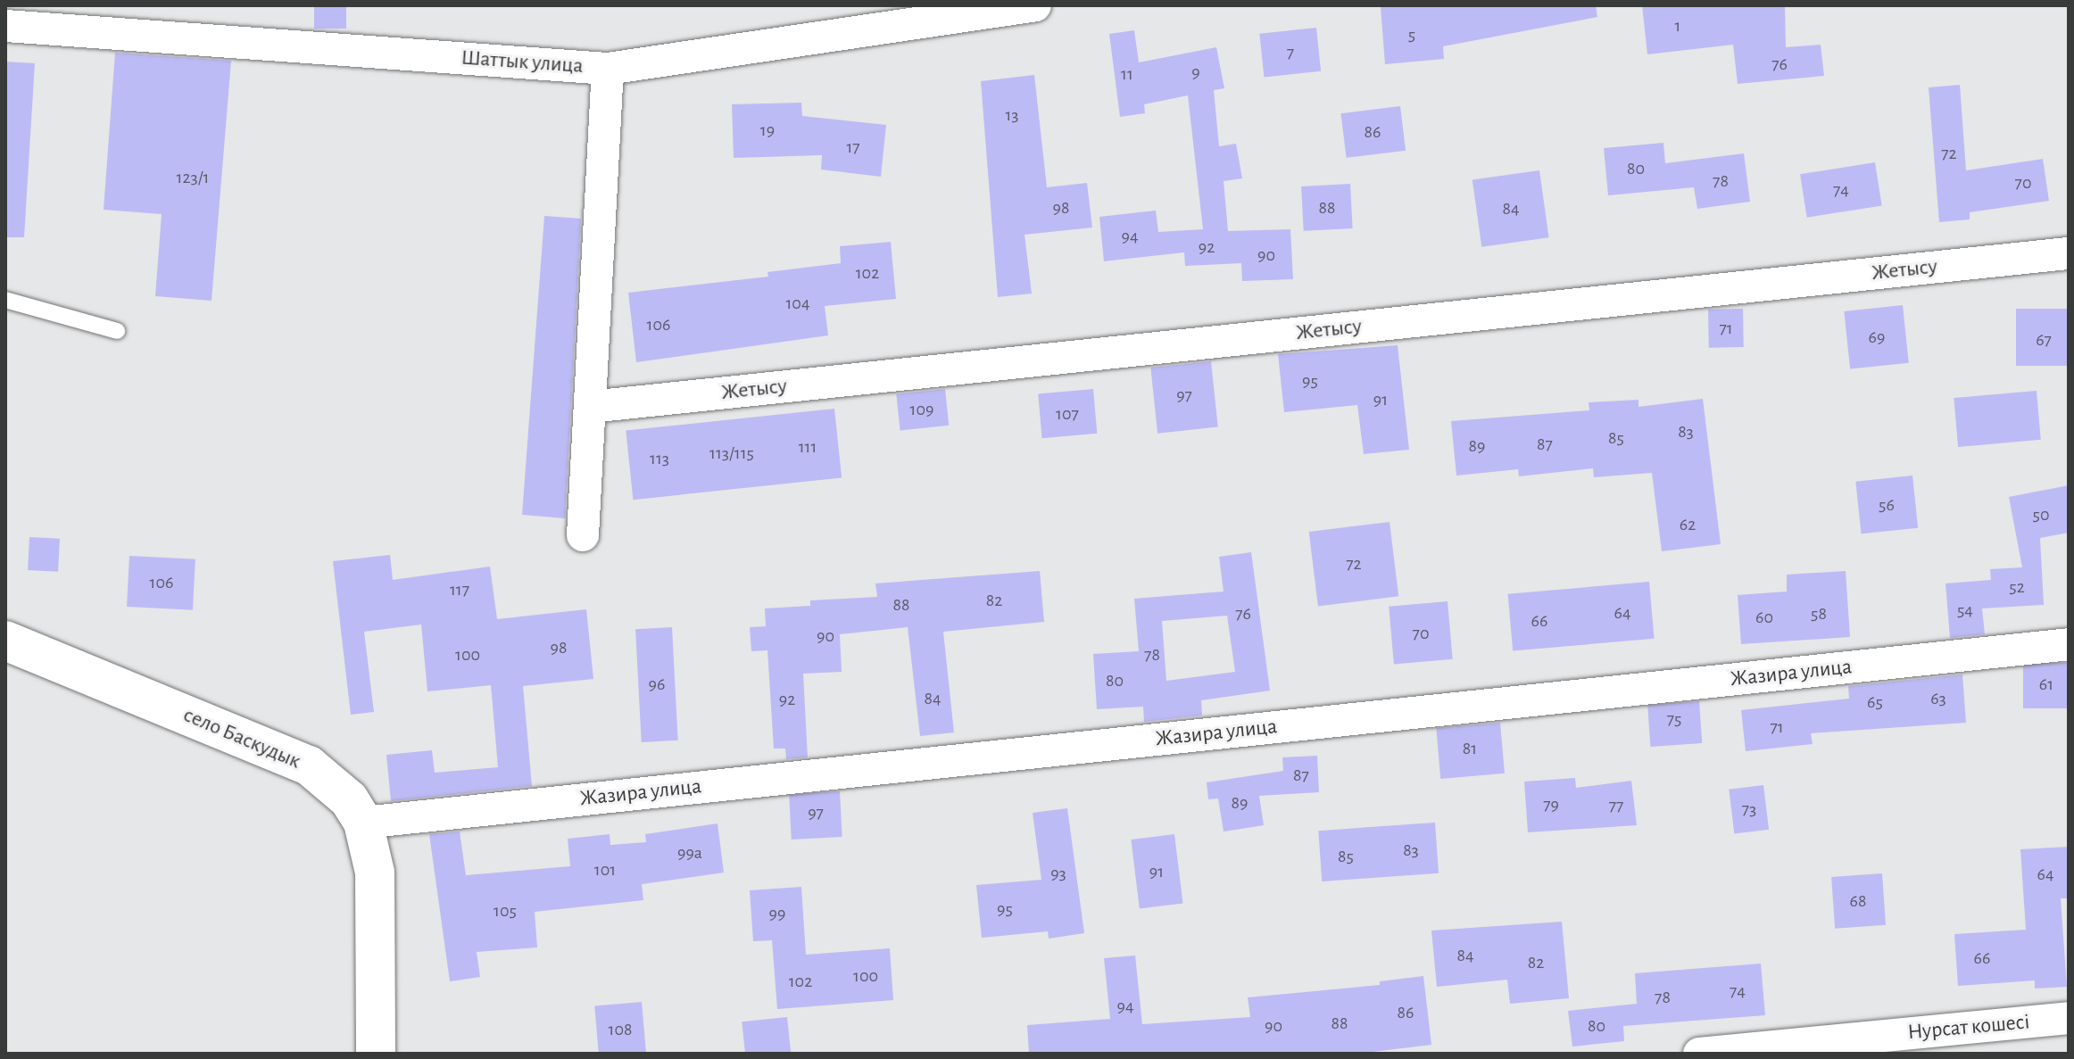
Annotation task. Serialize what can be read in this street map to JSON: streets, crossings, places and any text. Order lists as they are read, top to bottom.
{
  "streets": {
    "street": [
      "Шаттык улица",
      "Жетысу",
      "Жазира улица",
      "село Баскудык",
      "Нурсат кошесi"
    ]
  },
  "crossings": [
    ["Жазира улица", "село Баскудык"]
  ],
  "house_numbers": [
    "1",
    "5",
    "7",
    "76",
    "9",
    "11",
    "13",
    "19",
    "86",
    "17",
    "72",
    "80",
    "123/1",
    "78",
    "70",
    "74",
    "98",
    "88",
    "84",
    "94",
    "92",
    "90",
    "102",
    "104",
    "106",
    "71",
    "69",
    "67",
    "95",
    "97",
    "91",
    "109",
    "107",
    "83",
    "85",
    "87",
    "89",
    "111",
    "113/115",
    "113",
    "56",
    "50",
    "62",
    "72",
    "106",
    "52",
    "117",
    "82",
    "88",
    "54",
    "64",
    "76",
    "58",
    "60",
    "66",
    "70",
    "90",
    "98",
    "100",
    "78",
    "80",
    "96",
    "61",
    "84",
    "63",
    "92",
    "65",
    "75",
    "71",
    "81",
    "87",
    "89",
    "79",
    "77",
    "73",
    "97",
    "83",
    "99а",
    "85",
    "101",
    "91",
    "93",
    "64",
    "68",
    "95",
    "105",
    "99",
    "84",
    "66",
    "82",
    "100",
    "102",
    "74",
    "78",
    "94",
    "86",
    "88",
    "90",
    "80",
    "108"
  ]
}
